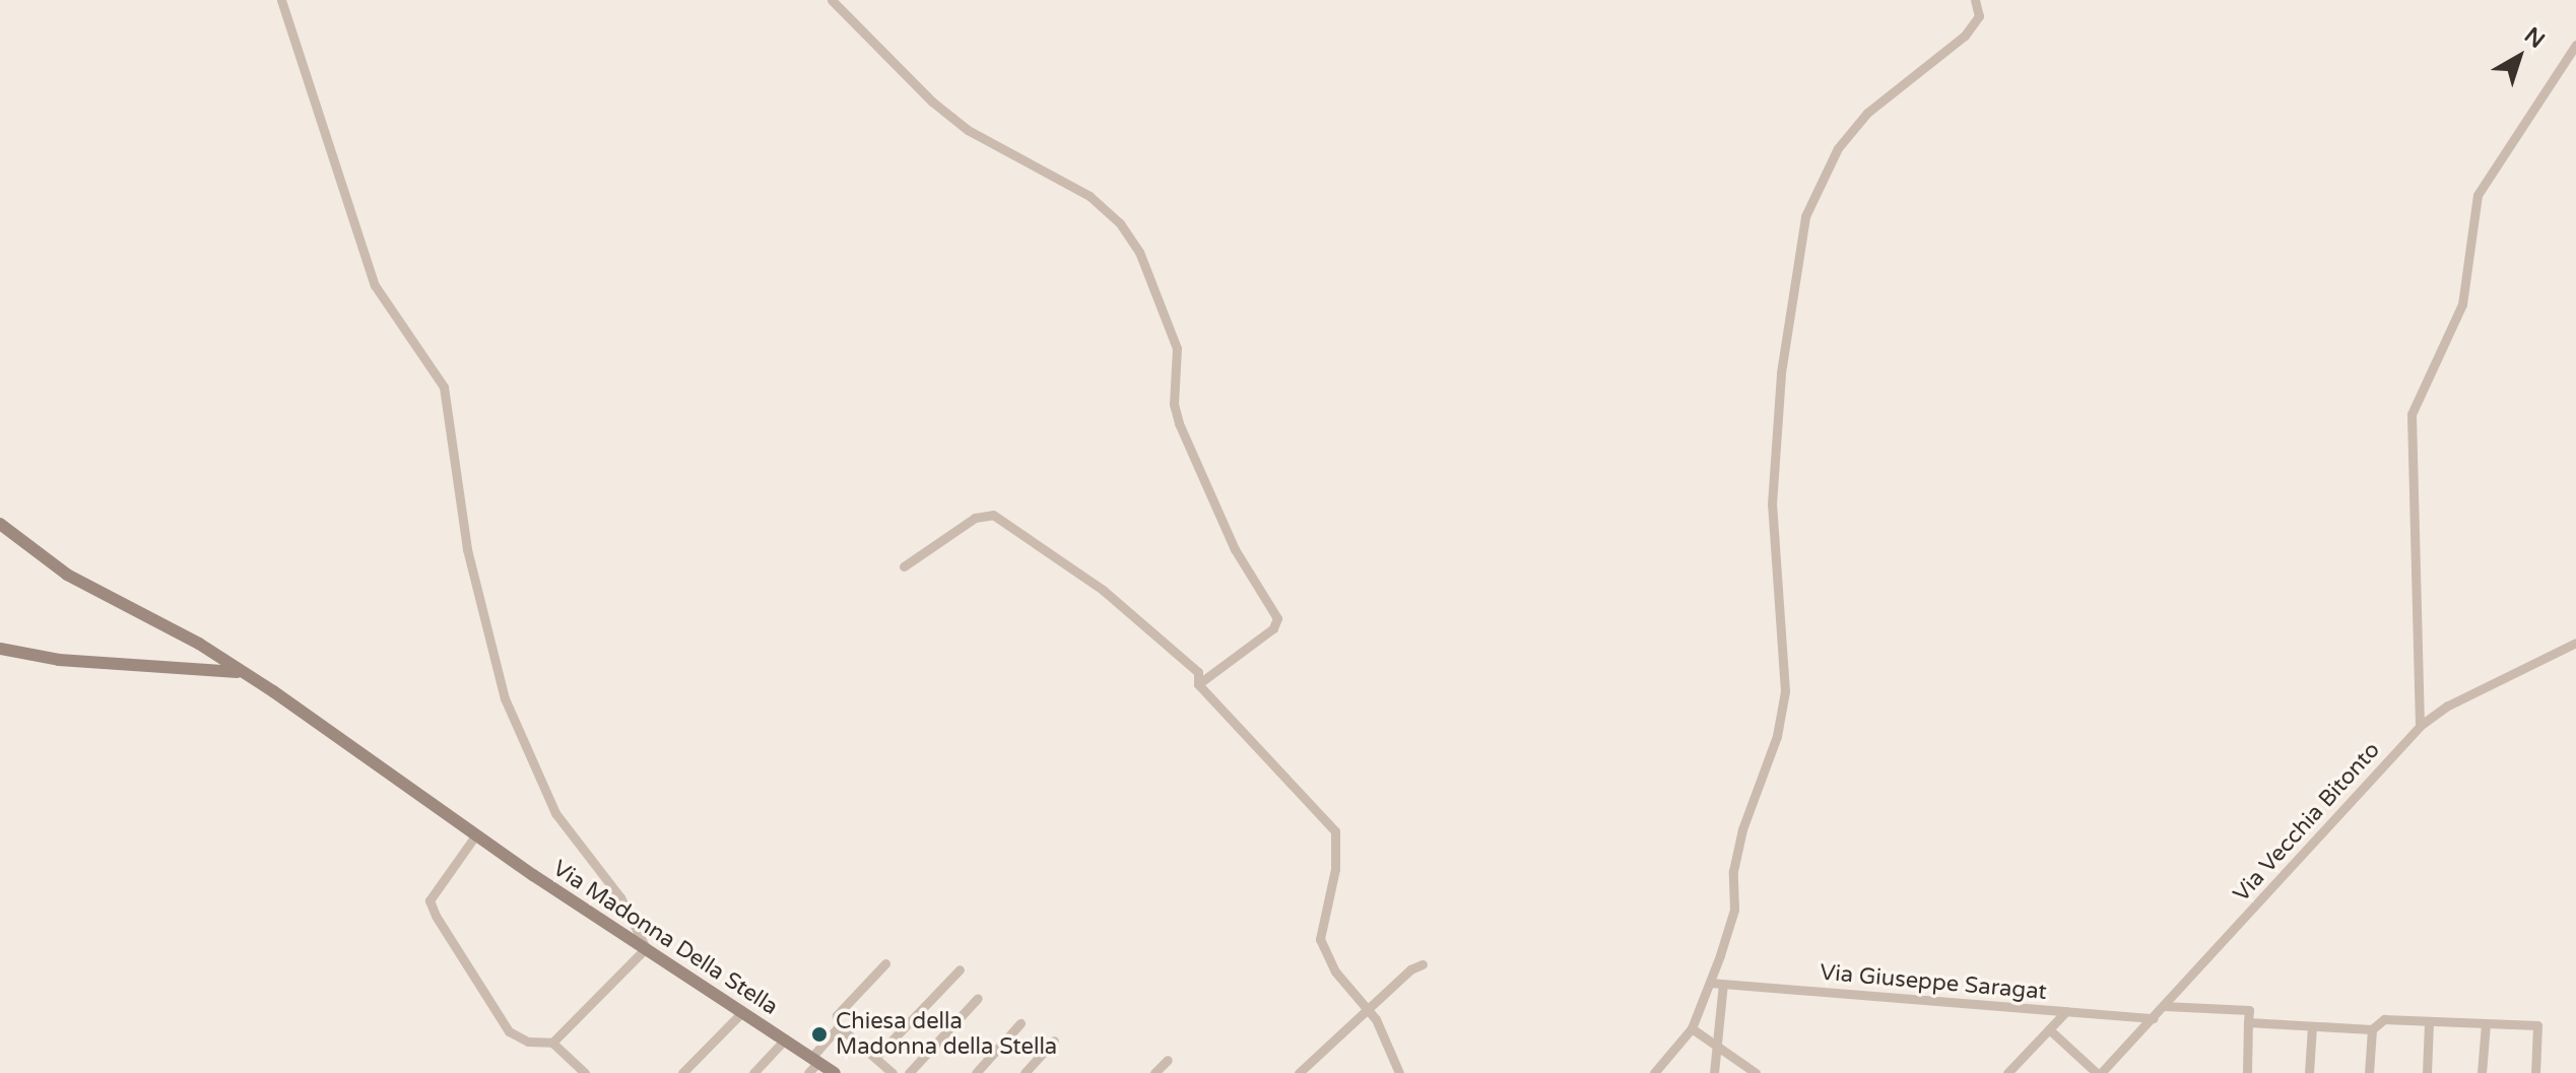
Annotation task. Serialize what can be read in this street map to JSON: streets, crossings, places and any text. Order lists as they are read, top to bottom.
{
  "streets": {
    "street": ["Via Vecchia Bitonto", "Via Madonna Della Stella", "Via Giuseppe Saragat"]
  },
  "crossings": [
    ["Via Vecchia Bitonto", "Via Giuseppe Saragat"]
  ],
  "places": ["Chiesa della Madonna della Stella"],
  "north": "top right"
}
